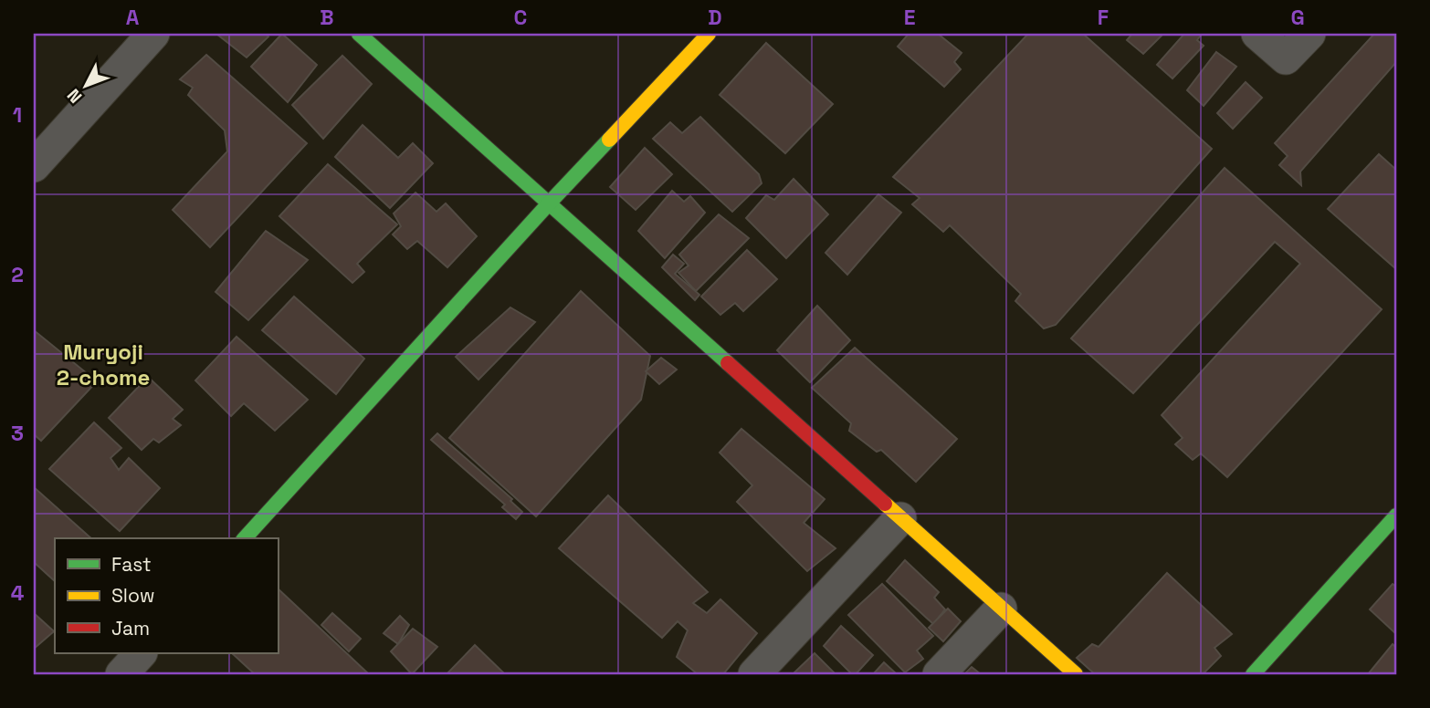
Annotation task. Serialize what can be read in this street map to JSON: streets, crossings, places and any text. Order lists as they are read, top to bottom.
{
  "districts": ["Muryoji 2-chome"],
  "legend": ["Fast", "Slow", "Jam"],
  "north": "bottom left",
  "grid": {
    "columns": [
      "A",
      "B",
      "C",
      "D",
      "E",
      "F",
      "G"
    ],
    "rows": [
      "1",
      "2",
      "3",
      "4"
    ]
  }
}
